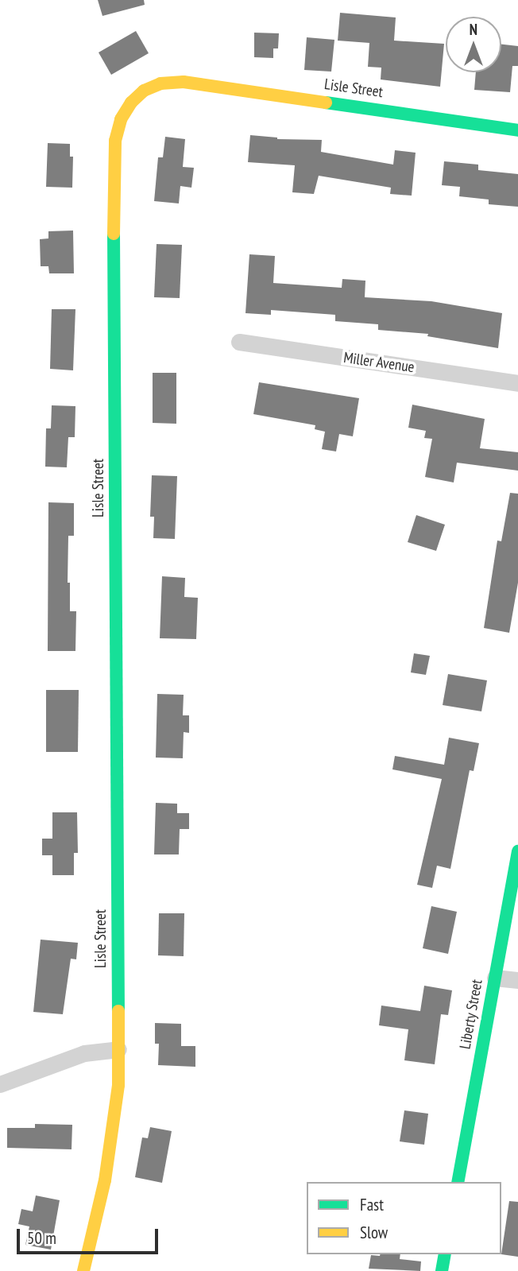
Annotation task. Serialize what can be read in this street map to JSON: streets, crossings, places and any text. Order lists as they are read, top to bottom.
{
  "streets": {
    "street": ["Lisle Street", "Miller Avenue", "Liberty Street"]
  },
  "legend": ["Fast", "Slow"],
  "scale_bar": "50 m",
  "north": "top"
}
